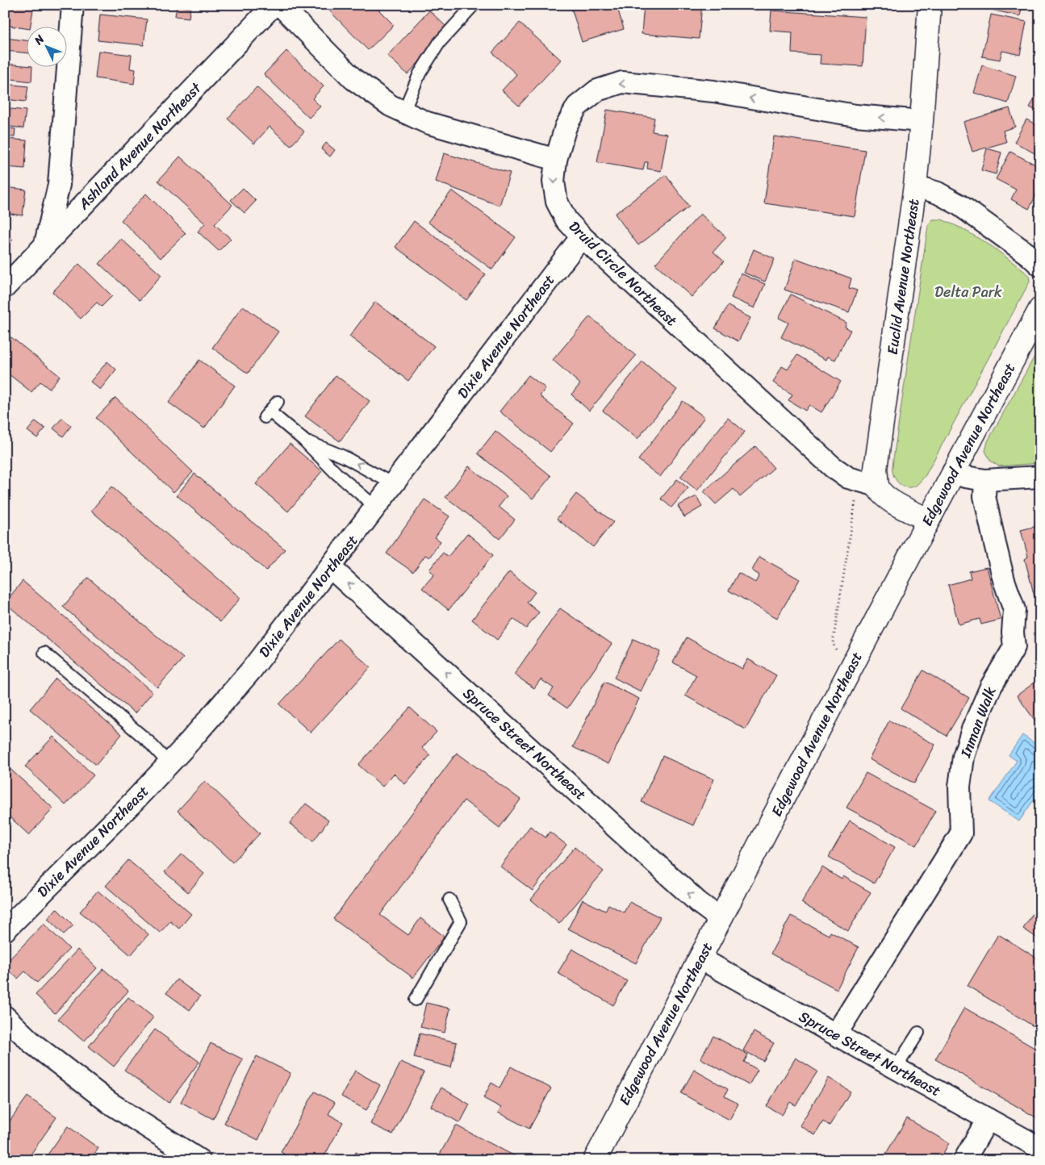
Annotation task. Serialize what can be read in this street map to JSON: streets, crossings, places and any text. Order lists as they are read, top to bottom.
{
  "streets": {
    "main road": ["Euclid Avenue Northeast", "Edgewood Avenue Northeast"],
    "street": [
      "Ashland Avenue Northeast",
      "Druid Circle Northeast",
      "Dixie Avenue Northeast",
      "Inman Walk",
      "Spruce Street Northeast"
    ]
  },
  "crossings": [
    ["Druid Circle Northeast", "Euclid Avenue Northeast"],
    ["Druid Circle Northeast", "Dixie Avenue Northeast"],
    ["Dixie Avenue Northeast", "Spruce Street Northeast"],
    ["Edgewood Avenue Northeast", "Spruce Street Northeast"],
    ["Inman Walk", "Spruce Street Northeast"]
  ],
  "one_way": ["Spruce Street Northeast"],
  "parks": ["Delta Park"],
  "north": "top left"
}
